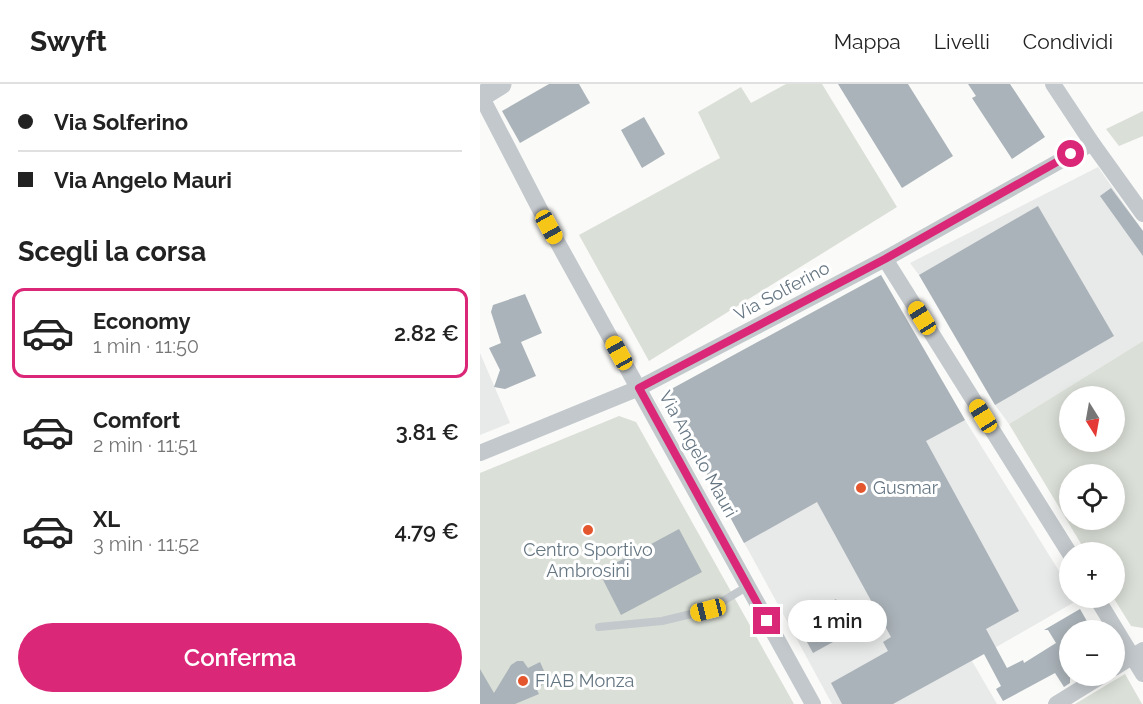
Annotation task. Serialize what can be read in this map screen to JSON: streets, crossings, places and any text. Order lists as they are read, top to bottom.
{
  "streets": {
    "street": ["Via Solferino", "Via Angelo Mauri"]
  },
  "crossings": [
    ["Via Solferino", "Via Angelo Mauri"]
  ],
  "places": ["Gusmar", "Centro Sportivo Ambrosini", "FIAB Monza"],
  "north": "bottom",
  "page": {
    "header": "Swyft",
    "nav": ["Mappa", "Livelli", "Condividi"],
    "banner": ["Via Solferino", "Via Angelo Mauri"],
    "heading": "Scegli la corsa",
    "list": [
      {
        "name": "Economy",
        "note": "1 min · 11:50",
        "value": "2.82 €"
      },
      {
        "name": "Comfort",
        "note": "2 min · 11:51",
        "value": "3.81 €"
      },
      {
        "name": "XL",
        "note": "3 min · 11:52",
        "value": "4.79 €"
      }
    ],
    "map_buttons": ["+", "−"],
    "bubble": "1 min",
    "buttons": "Conferma"
  }
}
